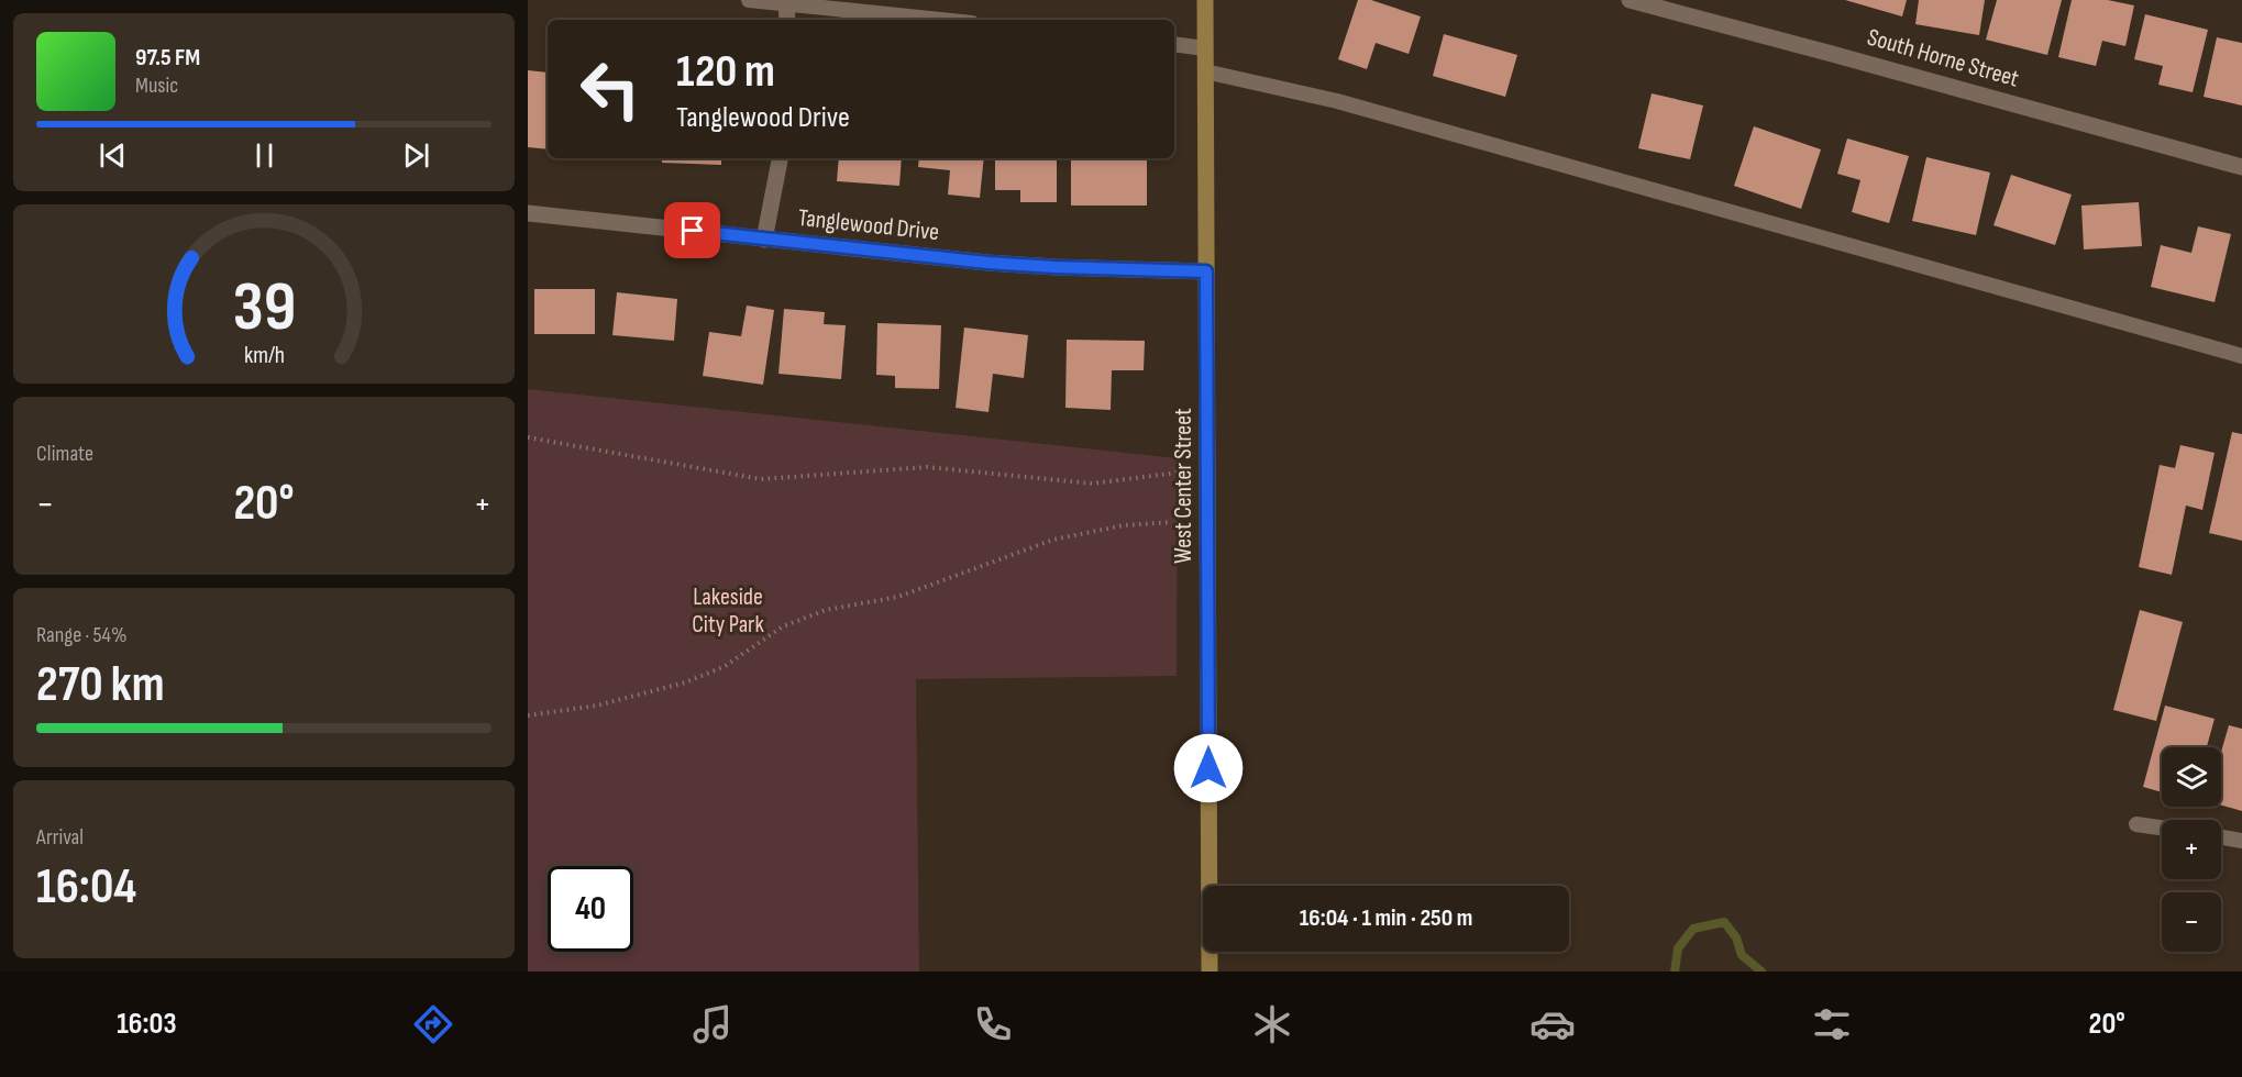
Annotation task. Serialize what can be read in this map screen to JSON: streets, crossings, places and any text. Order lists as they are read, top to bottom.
{
  "streets": {
    "street": ["South Horne Street", "Tanglewood Drive", "West Center Street"]
  },
  "crossings": [
    ["Tanglewood Drive", "West Center Street"]
  ],
  "parks": ["Lakeside City Park"],
  "page": {
    "turn": ["120 m", "Tanglewood Drive"],
    "song": ["97.5 FM", "Music"],
    "tile": [
      "Climate",
      ["Range · 54%", "270 km"],
      ["Arrival", "16:04"]
    ],
    "heat": ["−", "20°", "+"],
    "map_buttons": ["+", "−"],
    "limit": "40",
    "trip": "16:04 · 1 min · 250 m",
    "tabs": ["16:03", "20°"],
    "gauge": ["39", "km/h"]
  }
}
